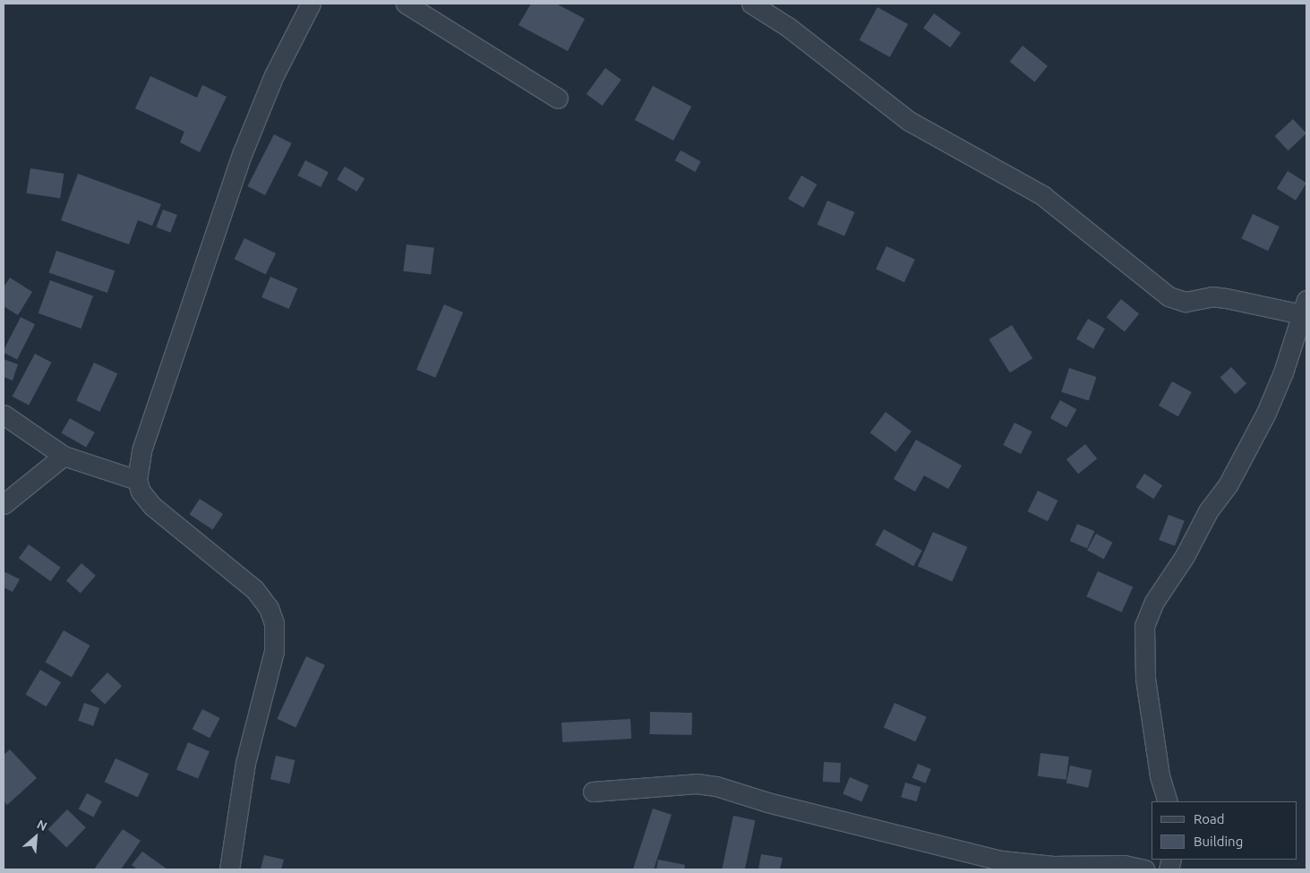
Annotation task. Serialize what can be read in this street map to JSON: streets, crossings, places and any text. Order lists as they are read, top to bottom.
{
  "legend": ["Road", "Building"],
  "north": "top right"
}
